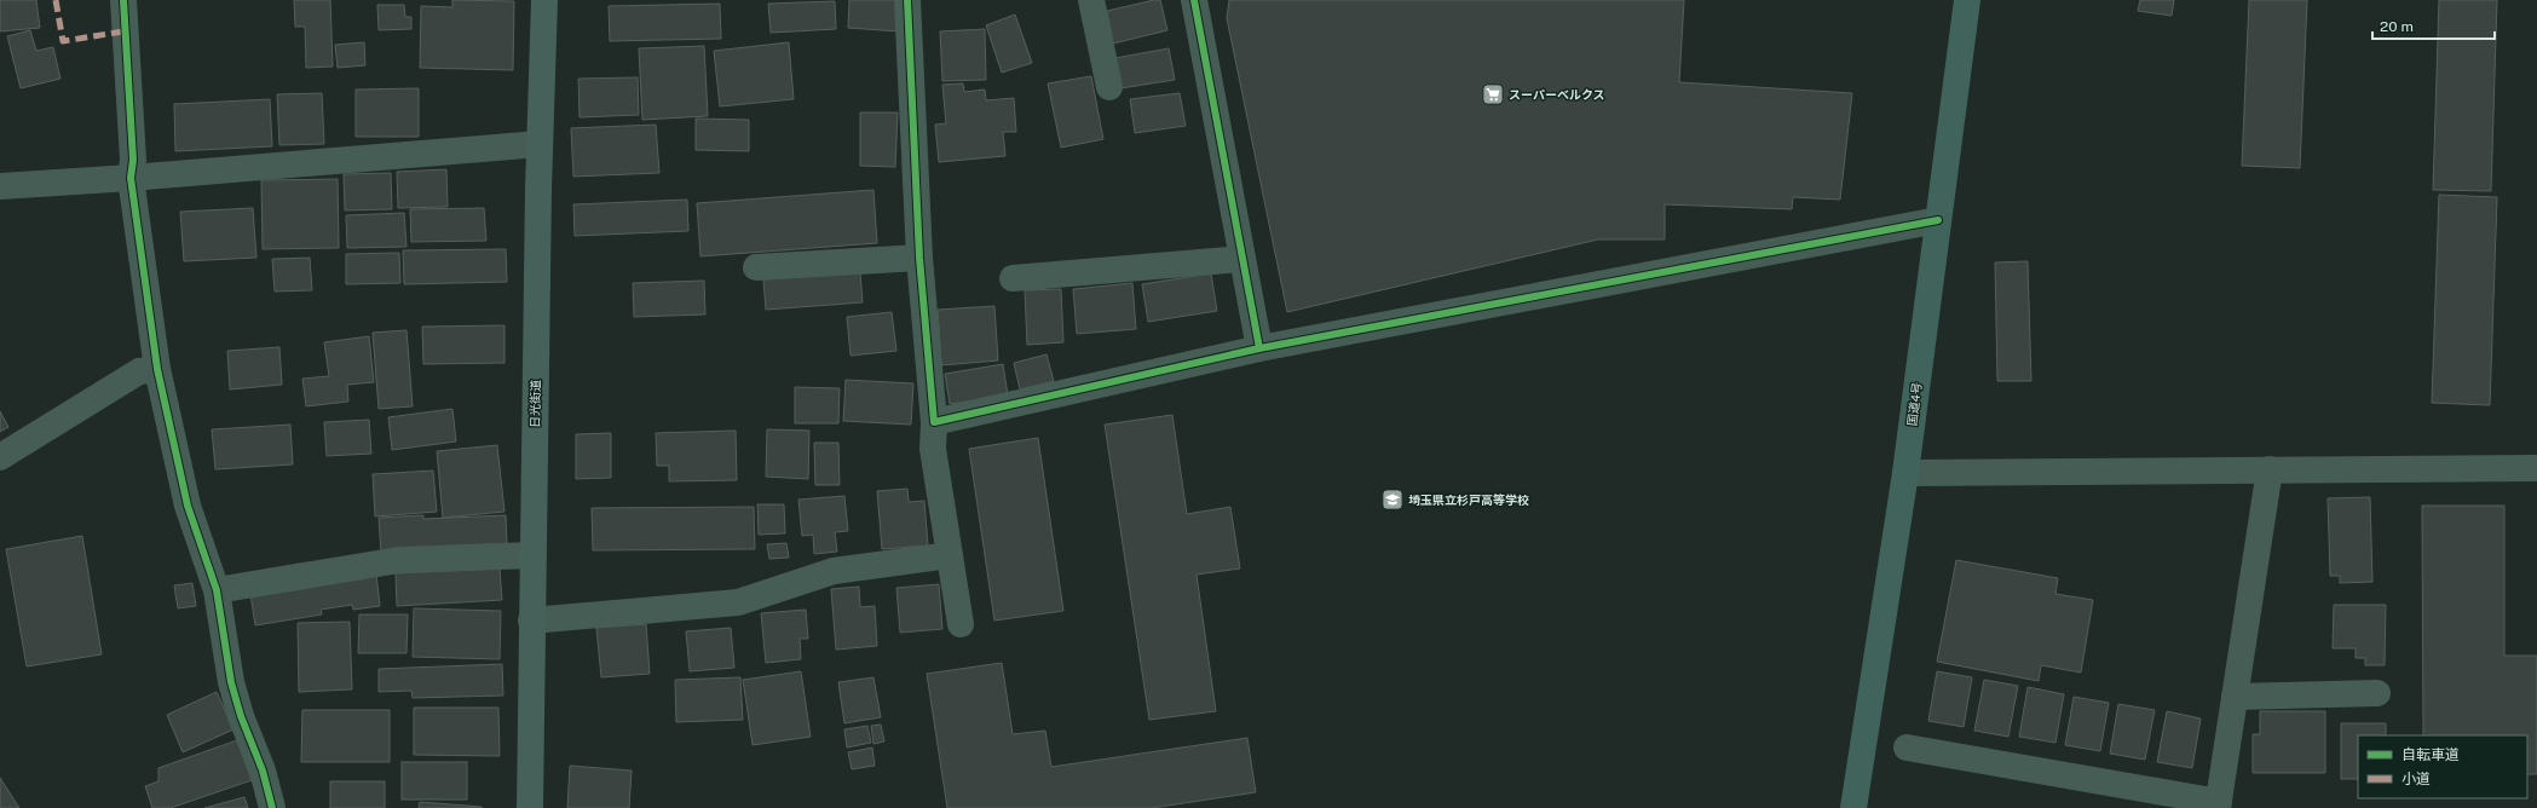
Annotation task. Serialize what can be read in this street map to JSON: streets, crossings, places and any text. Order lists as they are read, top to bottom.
{
  "streets": {
    "highway": ["国道4号"],
    "main road": ["日光街道"]
  },
  "places": {
    "supermarket": ["スーパーベルクス"],
    "school or university": ["埼玉県立杉戸高等学校"]
  },
  "legend": ["自転車道", "小道"],
  "scale_bar": "20 m"
}
